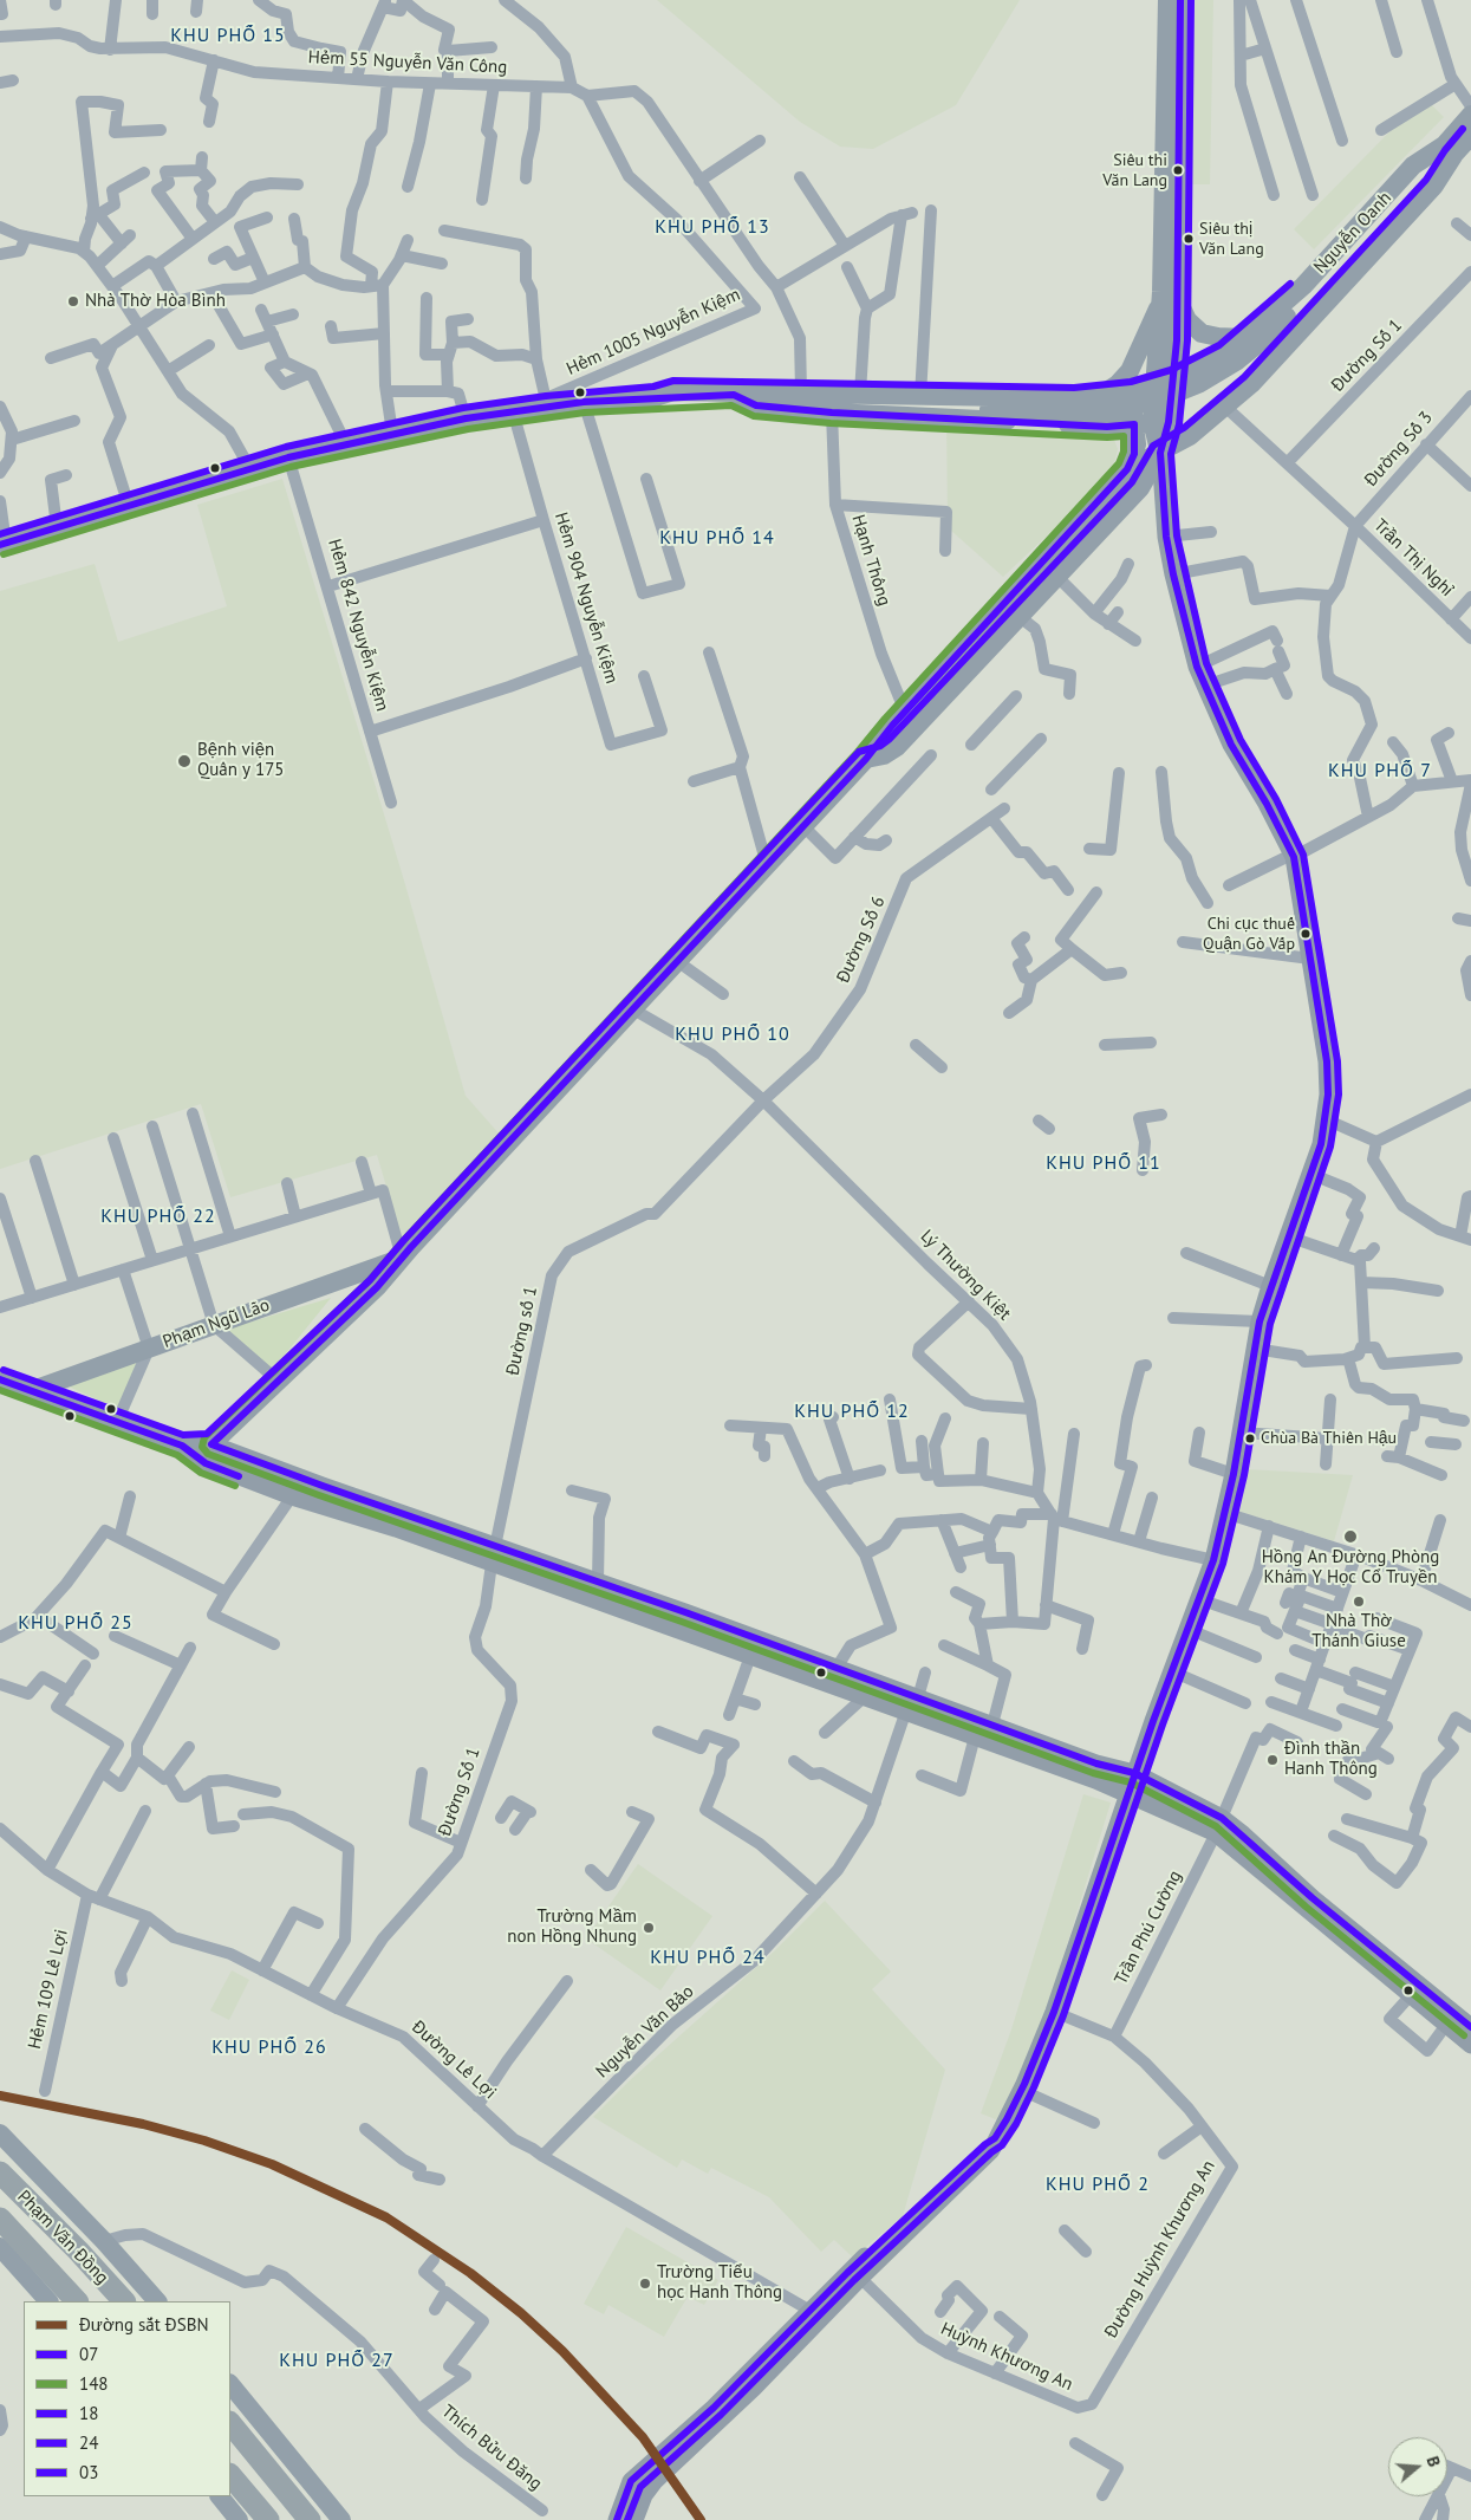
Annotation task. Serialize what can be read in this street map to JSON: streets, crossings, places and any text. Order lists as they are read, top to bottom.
{
  "streets": {
    "highway": ["Phạm Văn Đồng"],
    "main road": ["Nguyễn Oanh", "Phạm Ngũ Lão"],
    "street": [
      "Hẻm 55 Nguyễn Văn Công",
      "Hẻm 1005 Nguyễn Kiệm",
      "Đường Số 1",
      "Đường Số 3",
      "Trần Thị Nghỉ",
      "Hạnh Thông",
      "Hẻm 904 Nguyễn Kiệm",
      "Hẻm 842 Nguyễn Kiệm",
      "Đường Số 6",
      "Lý Thường Kiệt",
      "Đường số 1",
      "Trần Phú Cường",
      "Hẻm 109 Lê Lợi",
      "Nguyễn Văn Bảo",
      "Đường Lê Lợi",
      "Đường Huỳnh Khương An",
      "Huỳnh Khương An",
      "Thích Bửu Đăng"
    ]
  },
  "crossings": [
    ["Nguyễn Oanh", "Phạm Ngũ Lão"],
    ["Đường Số 1", "Trần Thị Nghỉ"],
    ["Đường Số 1", "Đường số 1"],
    ["Đường Số 1", "Đường Lê Lợi"],
    ["Đường Số 3", "Trần Thị Nghỉ"],
    ["Hạnh Thông", "Phạm Ngũ Lão"],
    ["Đường Số 6", "Lý Thường Kiệt"],
    ["Đường Số 6", "Đường số 1"],
    ["Lý Thường Kiệt", "Phạm Ngũ Lão"],
    ["Lý Thường Kiệt", "Đường số 1"],
    ["Trần Phú Cường", "Đường Huỳnh Khương An"],
    ["Hẻm 109 Lê Lợi", "Đường Lê Lợi"],
    ["Nguyễn Văn Bảo", "Đường Lê Lợi"],
    ["Phạm Văn Đồng", "Thích Bửu Đăng"],
    ["Đường Huỳnh Khương An", "Huỳnh Khương An"]
  ],
  "districts": [
    "KHU PHỐ 15",
    "KHU PHỐ 13",
    "KHU PHỐ 14",
    "KHU PHỐ 7",
    "KHU PHỐ 10",
    "KHU PHỐ 11",
    "KHU PHỐ 22",
    "KHU PHỐ 12",
    "KHU PHỐ 25",
    "KHU PHỐ 24",
    "KHU PHỐ 26",
    "KHU PHỐ 2",
    "KHU PHỐ 27"
  ],
  "places": [
    "Siêu thi Văn Lang",
    "Siêu thị Văn Lang",
    "Nhà Thờ Hòa Bình",
    "Bệnh viện Quân y 175",
    "Chi cục thuế Quận Gò Vấp",
    "Chùa Bà Thiên Hậu",
    "Hồng An Đường Phòng Khám Y Học Cổ Truyền",
    "Nhà Thờ Thánh Giuse",
    "Đình thần Hanh Thông",
    "Trường Mầm non Hồng Nhung",
    "Trường Tiểu học Hanh Thông"
  ],
  "lines": [
    "transit line 18",
    "transit line 24",
    "transit line 03",
    "transit line 07",
    "transit line 148",
    "rail line ĐSBN"
  ],
  "legend": [
    "Đường sắt ĐSBN",
    "07",
    "148",
    "18",
    "24",
    "03"
  ],
  "north": "right"
}
